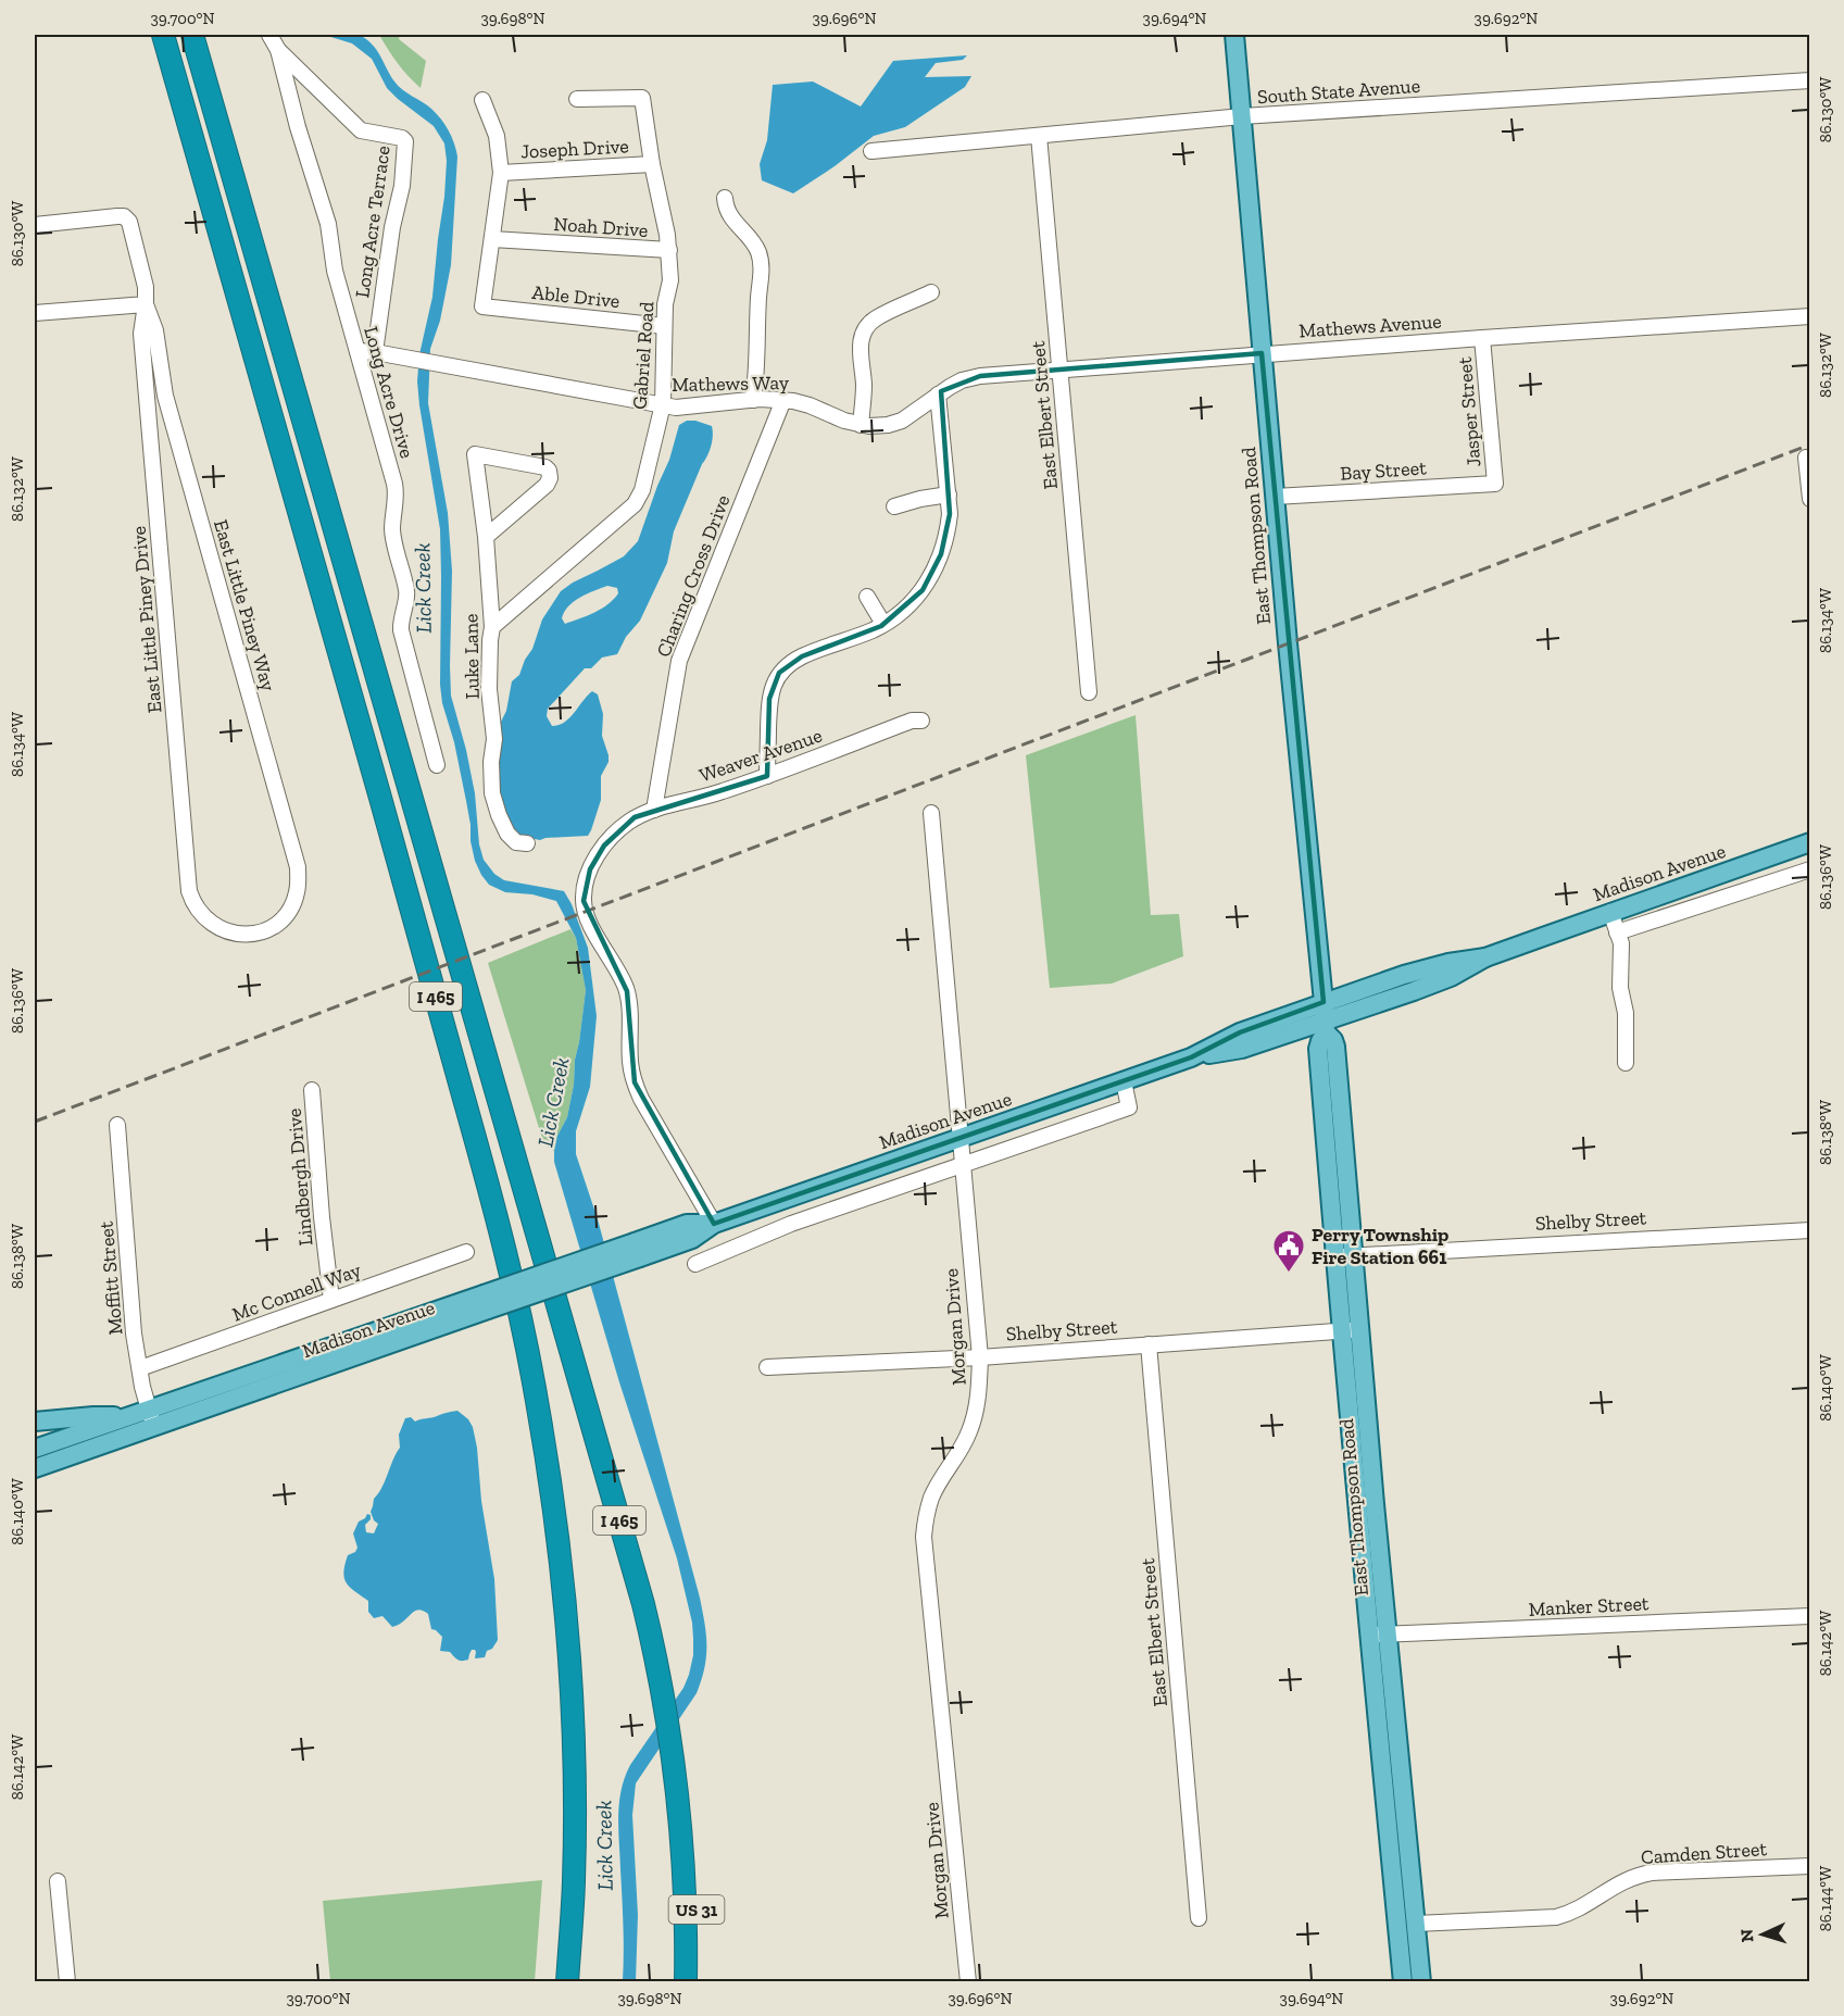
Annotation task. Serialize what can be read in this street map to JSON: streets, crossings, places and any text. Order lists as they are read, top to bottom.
{
  "streets": {
    "highway": ["I 465", "US 31"],
    "main road": ["East Thompson Road", "Madison Avenue"],
    "street": [
      "South State Avenue",
      "Joseph Drive",
      "Long Acre Terrace",
      "Noah Drive",
      "Able Drive",
      "Mathews Avenue",
      "Gabriel Road",
      "Mathews Way",
      "Long Acre Drive",
      "Jasper Street",
      "East Elbert Street",
      "Bay Street",
      "Charing Cross Drive",
      "East Little Piney Way",
      "East Little Piney Drive",
      "Luke Lane",
      "Weaver Avenue",
      "Lindbergh Drive",
      "Shelby Street",
      "Moffitt Street",
      "Mc Connell Way",
      "Morgan Drive",
      "Manker Street",
      "Camden Street"
    ]
  },
  "crossings": [
    ["South State Avenue", "East Elbert Street"],
    ["South State Avenue", "East Thompson Road"],
    ["Joseph Drive", "Gabriel Road"],
    ["Long Acre Terrace", "Mathews Way"],
    ["Long Acre Terrace", "Long Acre Drive"],
    ["Noah Drive", "Able Drive"],
    ["Noah Drive", "Gabriel Road"],
    ["Able Drive", "Gabriel Road"],
    ["Mathews Avenue", "Mathews Way"],
    ["Mathews Avenue", "Jasper Street"],
    ["Mathews Avenue", "East Elbert Street"],
    ["Mathews Avenue", "East Thompson Road"],
    ["Gabriel Road", "Mathews Way"],
    ["Gabriel Road", "Luke Lane"],
    ["Mathews Way", "Long Acre Drive"],
    ["Mathews Way", "Charing Cross Drive"],
    ["Jasper Street", "Bay Street"],
    ["East Elbert Street", "Shelby Street"],
    ["Bay Street", "East Thompson Road"],
    ["East Thompson Road", "Madison Avenue"],
    ["East Thompson Road", "Shelby Street"],
    ["East Thompson Road", "Manker Street"],
    ["East Thompson Road", "Camden Street"],
    ["Charing Cross Drive", "Weaver Avenue"],
    ["East Little Piney Way", "East Little Piney Drive"],
    ["Weaver Avenue", "Madison Avenue"],
    ["Madison Avenue", "Moffitt Street"],
    ["Madison Avenue", "Morgan Drive"],
    ["I 465", "US 31"],
    ["Lindbergh Drive", "Mc Connell Way"],
    ["Shelby Street", "Morgan Drive"],
    ["Moffitt Street", "Mc Connell Way"]
  ],
  "water": ["Lick Creek"],
  "places": {
    "public building": ["Perry Township Fire Station 661"]
  },
  "north": "left",
  "coordinates": [
    "39.700°N",
    "39.698°N",
    "39.696°N",
    "39.694°N",
    "39.692°N",
    "86.130°W",
    "86.132°W",
    "86.134°W",
    "86.136°W",
    "86.138°W",
    "86.140°W",
    "86.142°W",
    "86.144°W"
  ]
}
